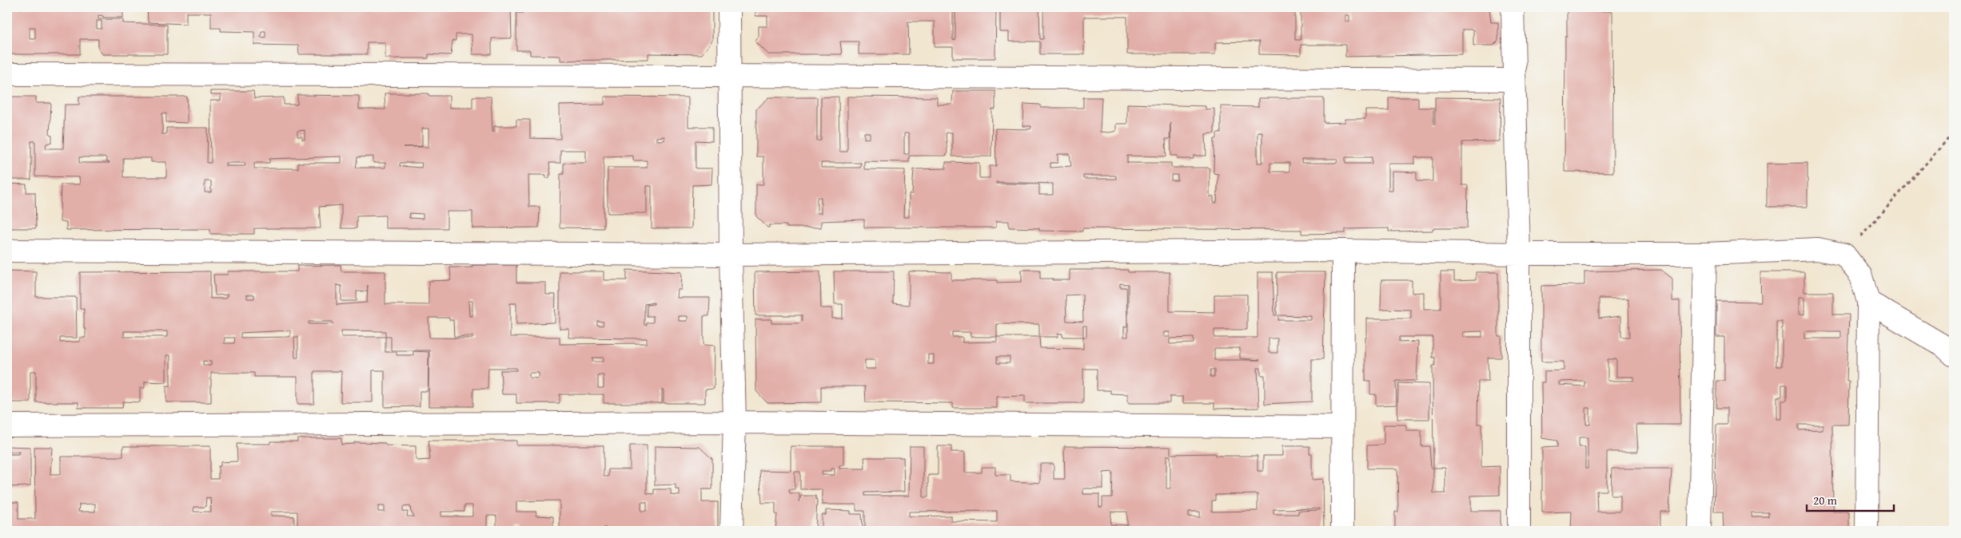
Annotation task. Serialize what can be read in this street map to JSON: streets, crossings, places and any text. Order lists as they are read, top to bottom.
{
  "scale_bar": "20 m"
}
